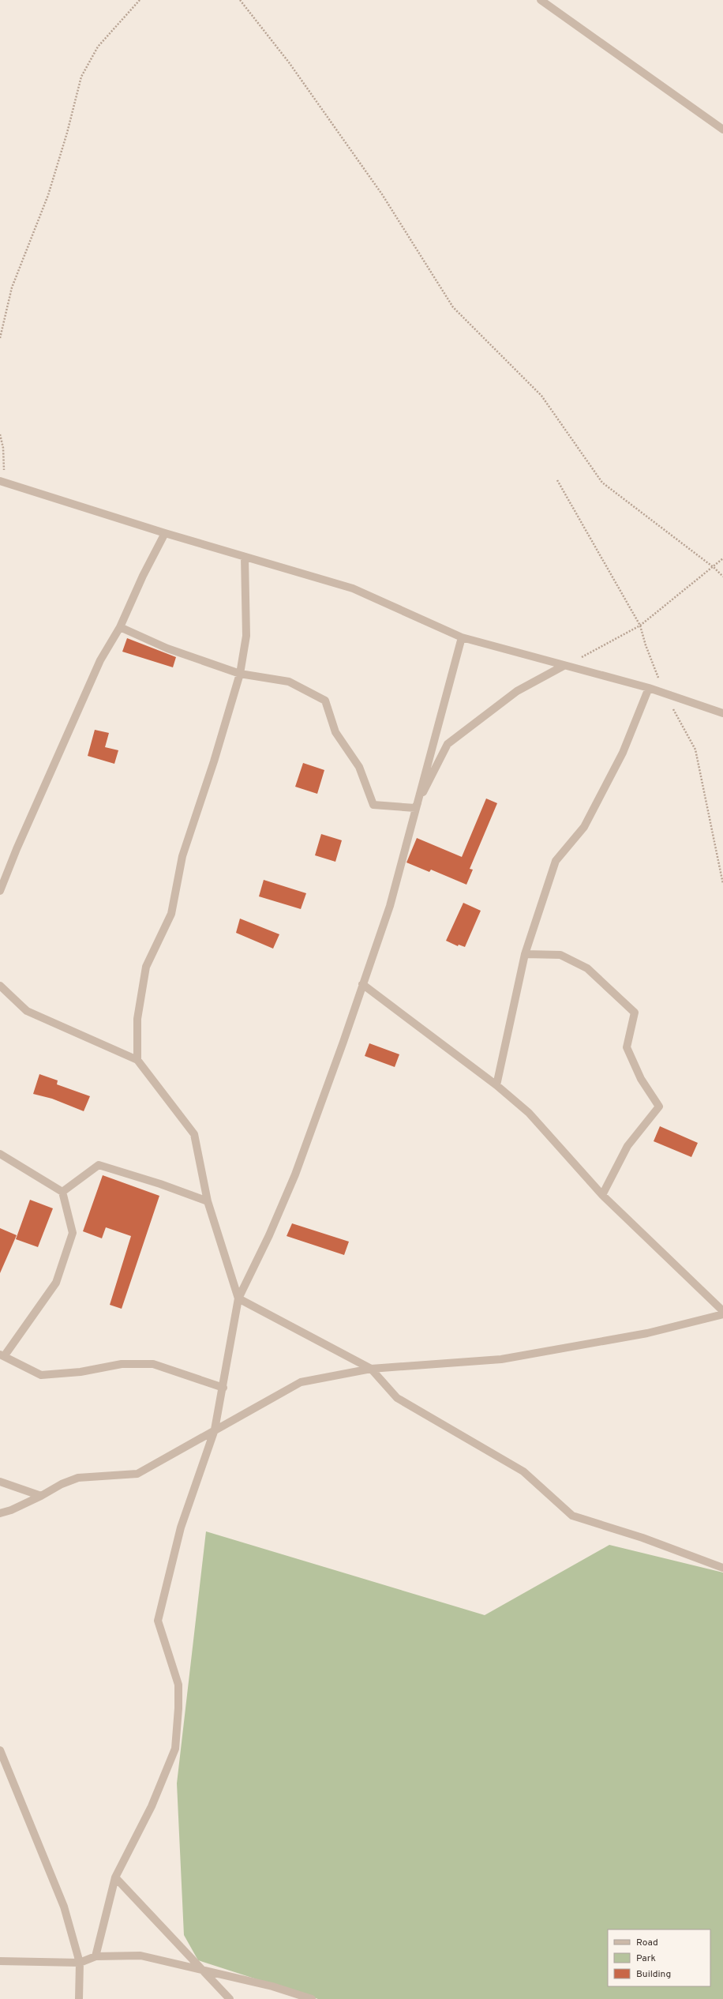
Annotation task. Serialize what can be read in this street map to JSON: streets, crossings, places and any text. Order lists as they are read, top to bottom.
{
  "legend": ["Road", "Park", "Building"]
}
